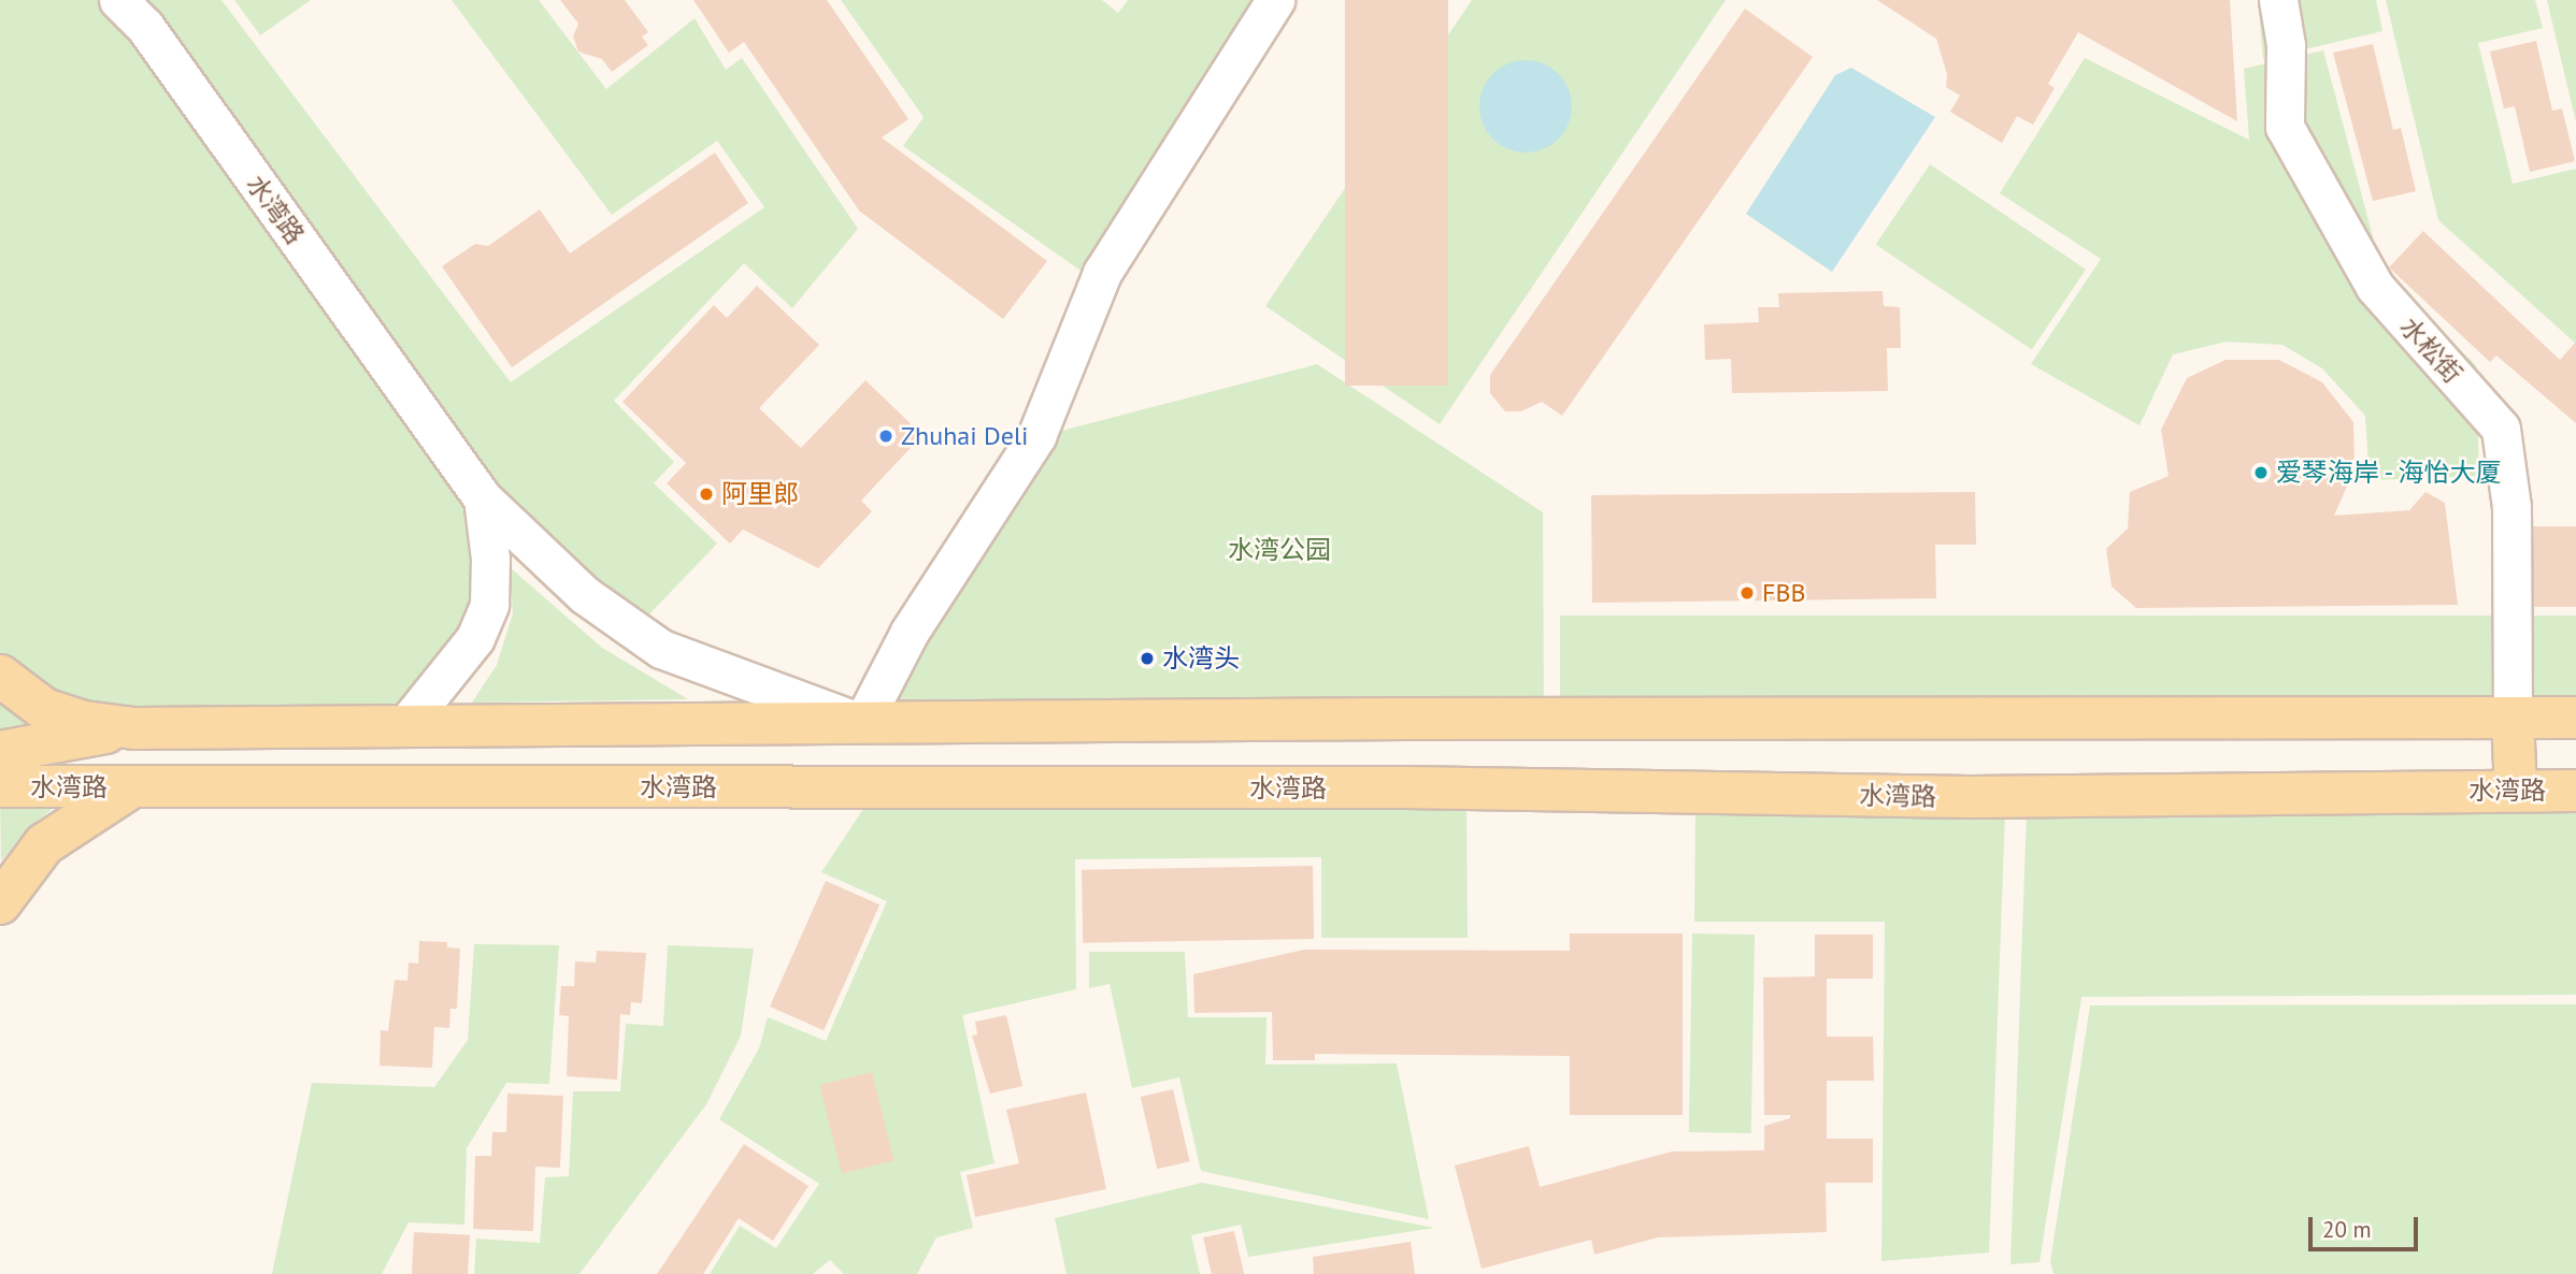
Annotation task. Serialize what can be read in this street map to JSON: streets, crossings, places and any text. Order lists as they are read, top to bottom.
{
  "streets": {
    "main road": ["水湾路"],
    "street": ["水松街"]
  },
  "crossings": [
    ["水湾路", "水松街"]
  ],
  "parks": ["水湾公园"],
  "places": [
    "Zhuhai Deli",
    "爱琴海岸 - 海怡大厦",
    "阿里郎",
    "FBB",
    "水湾头"
  ],
  "scale_bar": "20 m"
}
